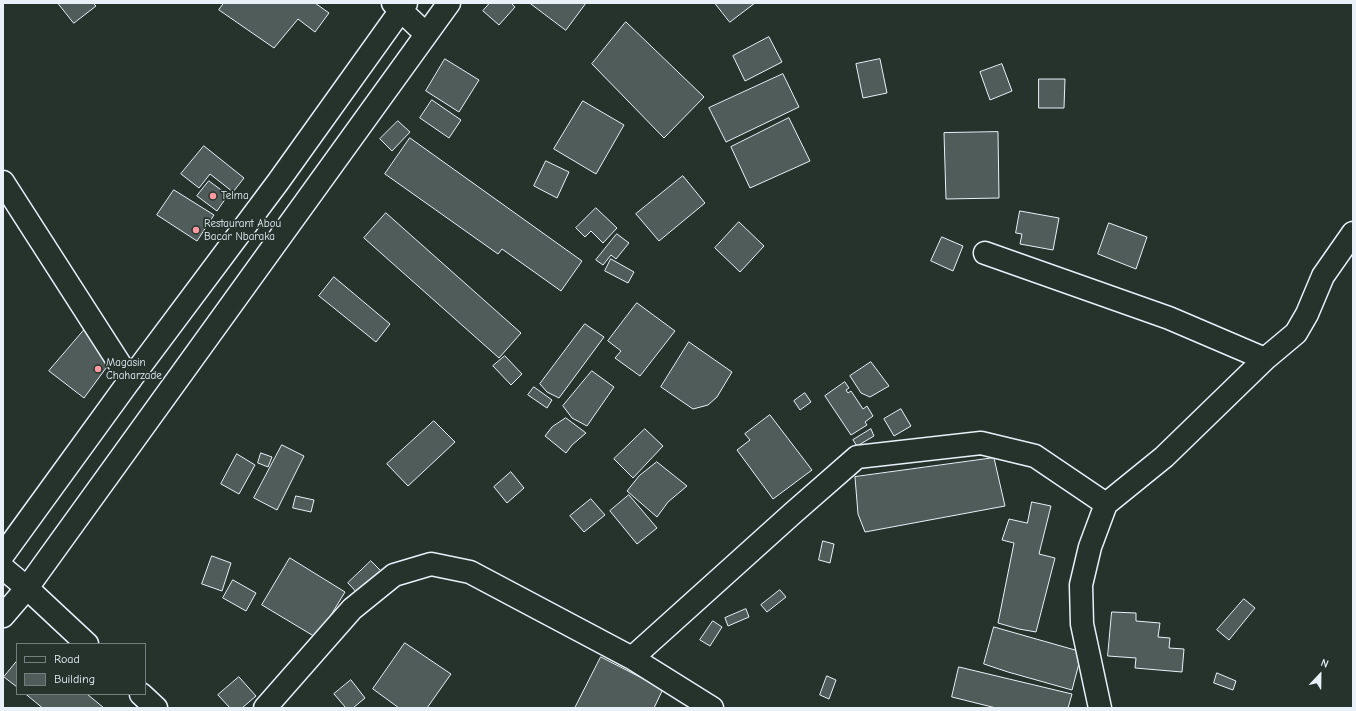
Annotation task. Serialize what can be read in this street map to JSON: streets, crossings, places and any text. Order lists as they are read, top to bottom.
{
  "places": ["Telma", "Restaurant Abou Bacar Nbaraka", "Magasin Chaharzade"],
  "legend": ["Road", "Building"],
  "north": "top"
}
